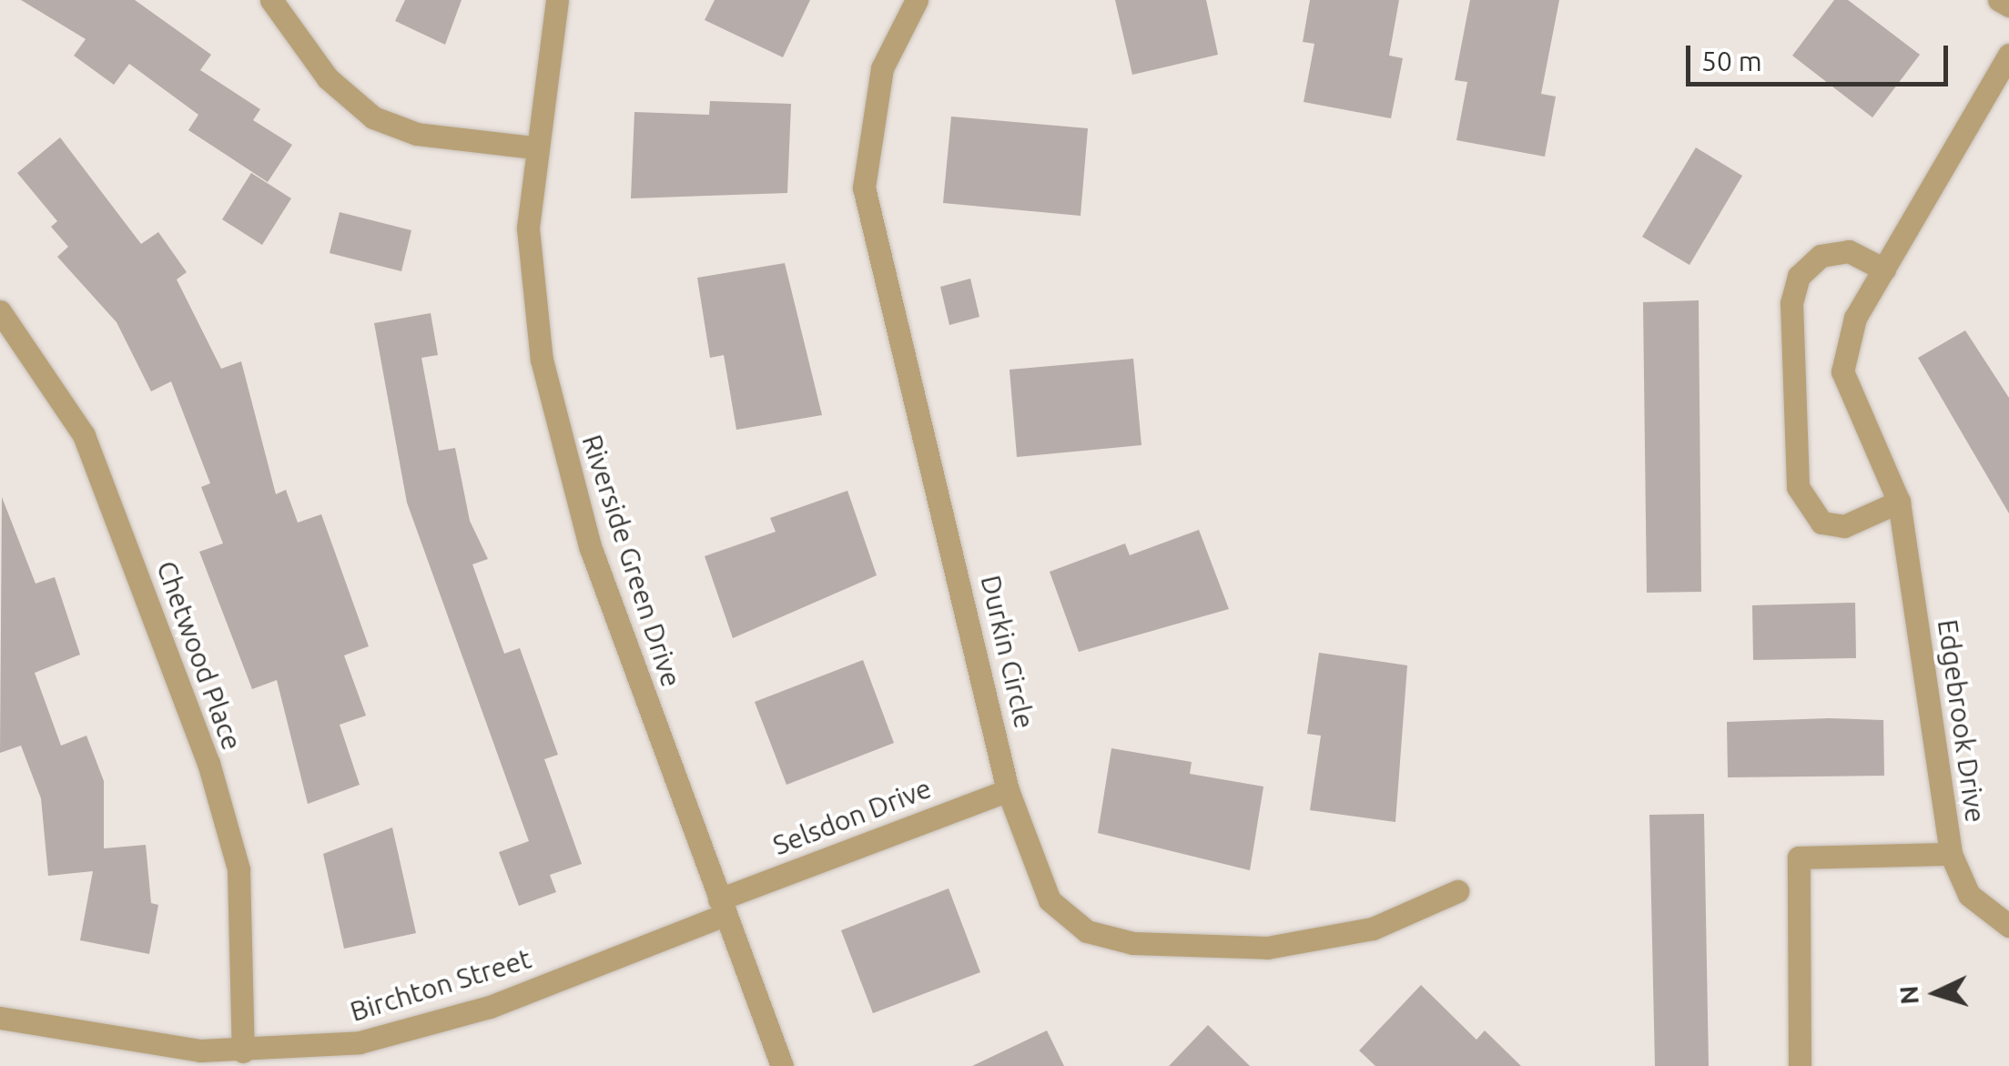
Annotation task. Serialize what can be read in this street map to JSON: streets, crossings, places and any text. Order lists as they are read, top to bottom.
{
  "streets": {
    "street": [
      "Riverside Green Drive",
      "Durkin Circle",
      "Chetwood Place",
      "Edgebrook Drive",
      "Selsdon Drive",
      "Birchton Street"
    ]
  },
  "crossings": [
    ["Riverside Green Drive", "Selsdon Drive"],
    ["Riverside Green Drive", "Birchton Street"],
    ["Durkin Circle", "Selsdon Drive"],
    ["Chetwood Place", "Birchton Street"],
    ["Selsdon Drive", "Birchton Street"]
  ],
  "scale_bar": "50 m",
  "north": "left"
}
